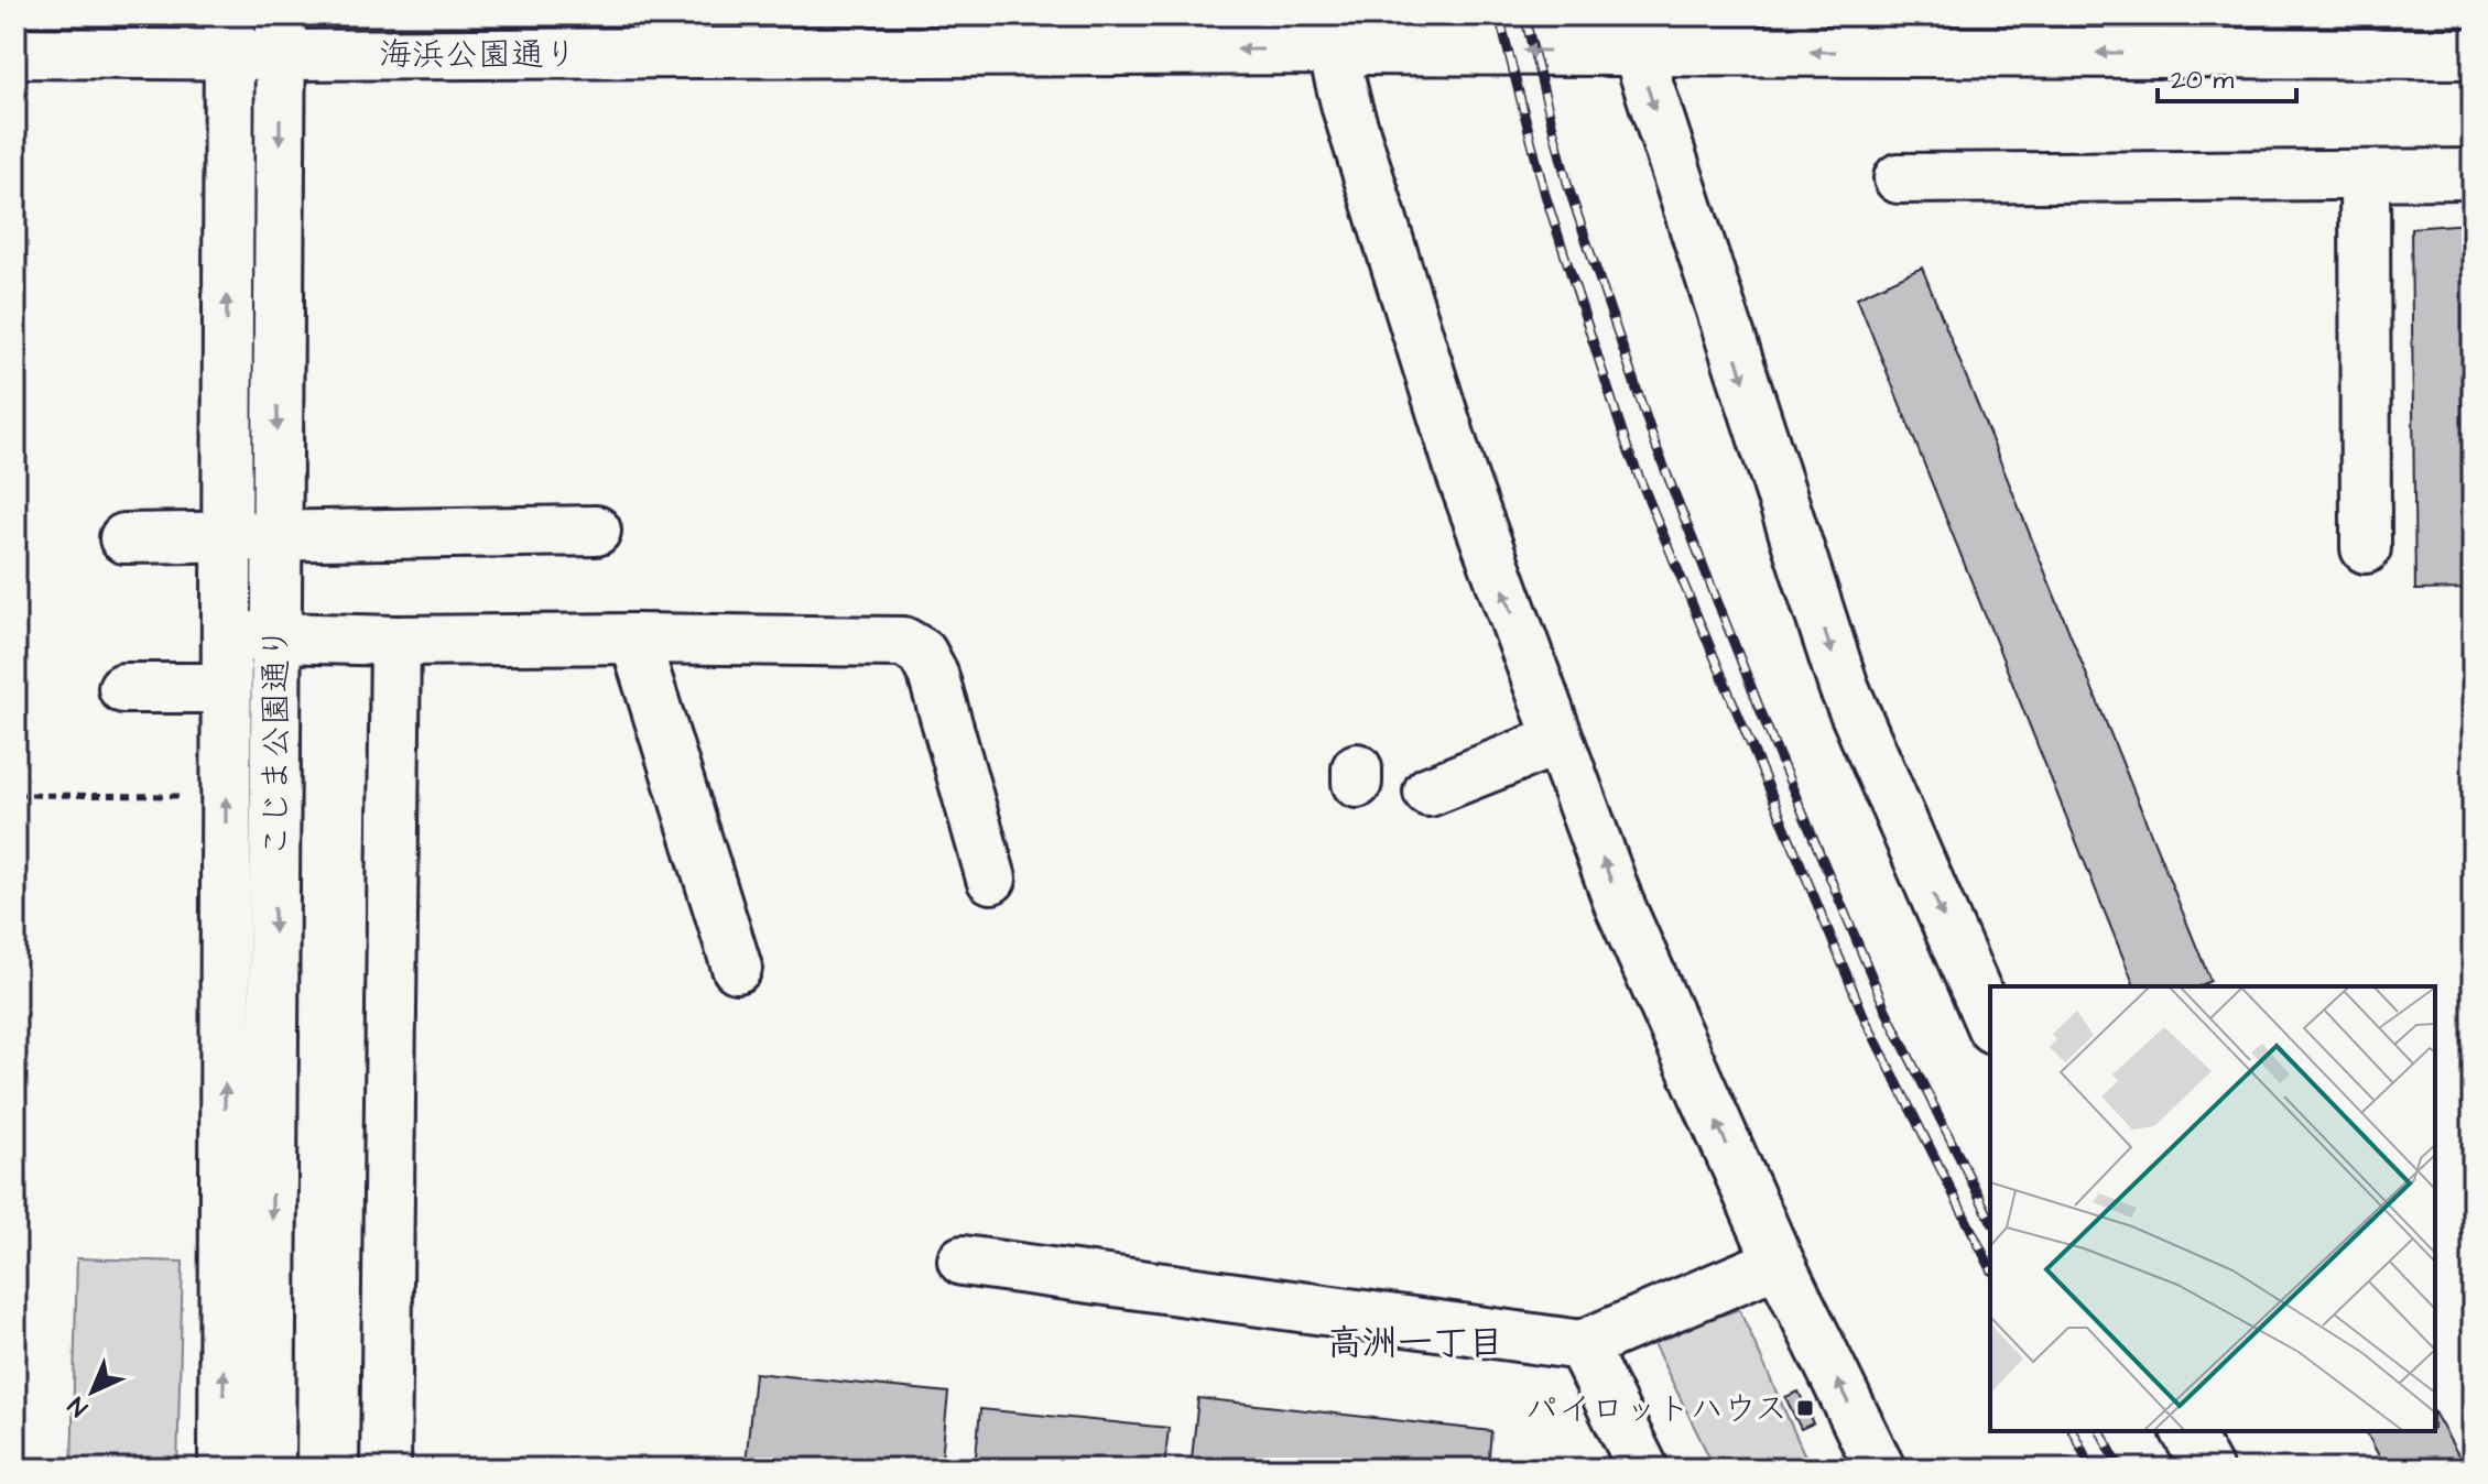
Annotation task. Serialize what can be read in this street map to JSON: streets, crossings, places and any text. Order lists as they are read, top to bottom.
{
  "streets": {
    "street": ["海浜公園通り", "こじま公園通り"]
  },
  "crossings": [
    ["海浜公園通り", "こじま公園通り"]
  ],
  "one_way": ["海浜公園通り"],
  "districts": ["高洲一丁目"],
  "places": {
    "transit": ["パイロットハウス"]
  },
  "scale_bar": "20 m",
  "north": "bottom left"
}
